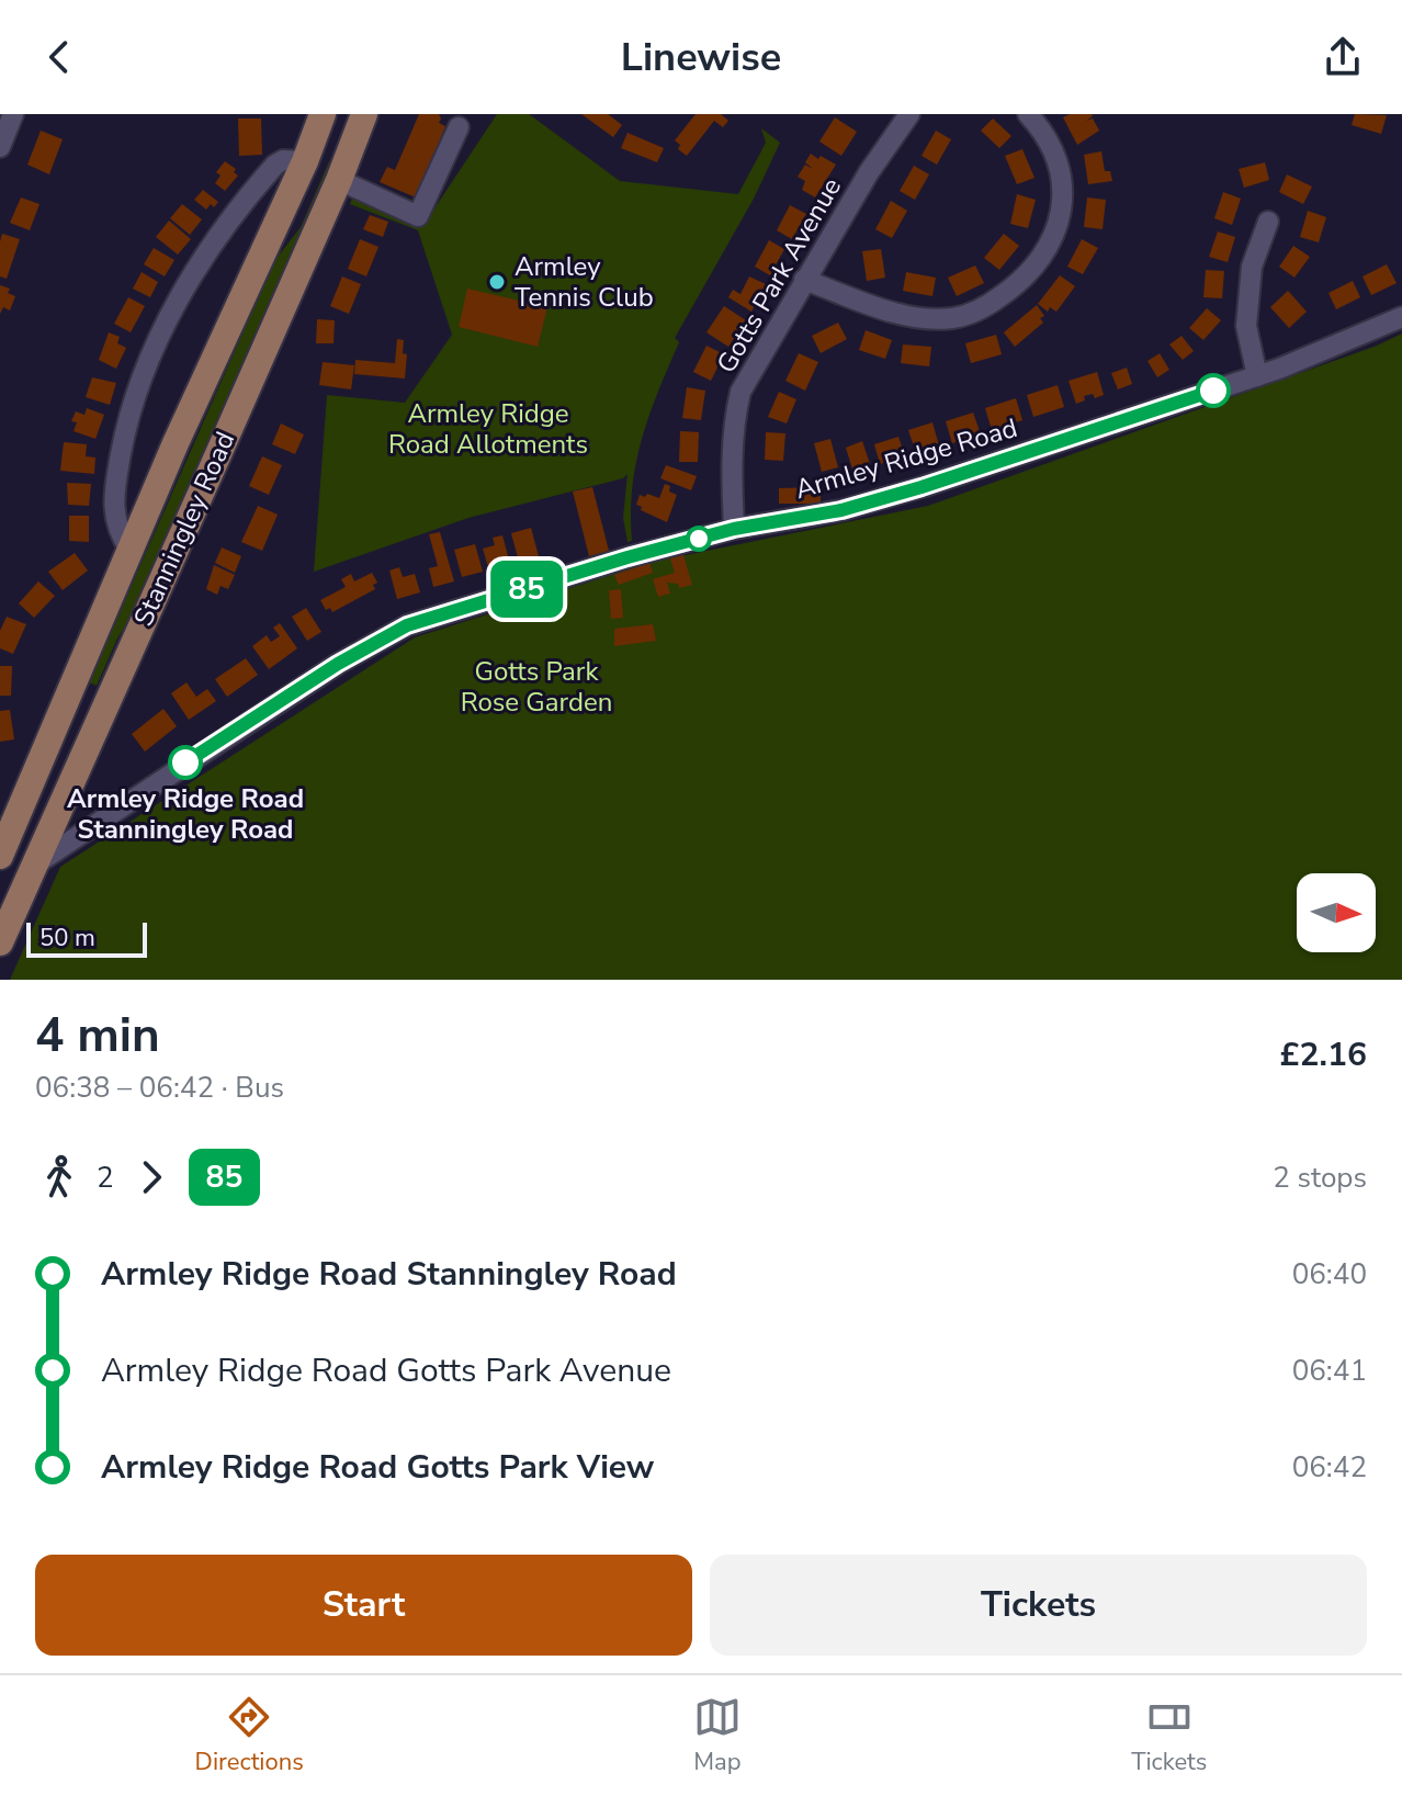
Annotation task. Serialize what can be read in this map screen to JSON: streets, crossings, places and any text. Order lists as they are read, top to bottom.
{
  "streets": {
    "main road": ["Stanningley Road"],
    "street": ["Gotts Park Avenue", "Armley Ridge Road"]
  },
  "crossings": [
    ["Gotts Park Avenue", "Armley Ridge Road"],
    ["Armley Ridge Road", "Stanningley Road"]
  ],
  "parks": ["Armley Ridge Road Allotments", "Gotts Park Rose Garden"],
  "places": ["Armley Tennis Club", "Armley Ridge Road Stanningley Road"],
  "lines": ["bus line 85"],
  "scale_bar": "50 m",
  "north": "right",
  "page": {
    "header": "Linewise",
    "on_map": "85",
    "scale": "50 m",
    "heading": ["4 min", "06:38 – 06:42 · Bus", "£2.16"],
    "legs": ["2", "85", "2 stops"],
    "list": [
      {
        "name": "Armley Ridge Road Stanningley Road",
        "value": "06:40"
      },
      {
        "name": "Armley Ridge Road Gotts Park Avenue",
        "value": "06:41"
      },
      {
        "name": "Armley Ridge Road Gotts Park View",
        "value": "06:42"
      }
    ],
    "buttons": ["Start", "Tickets"],
    "tabs": ["Directions", "Map", "Tickets"]
  }
}
